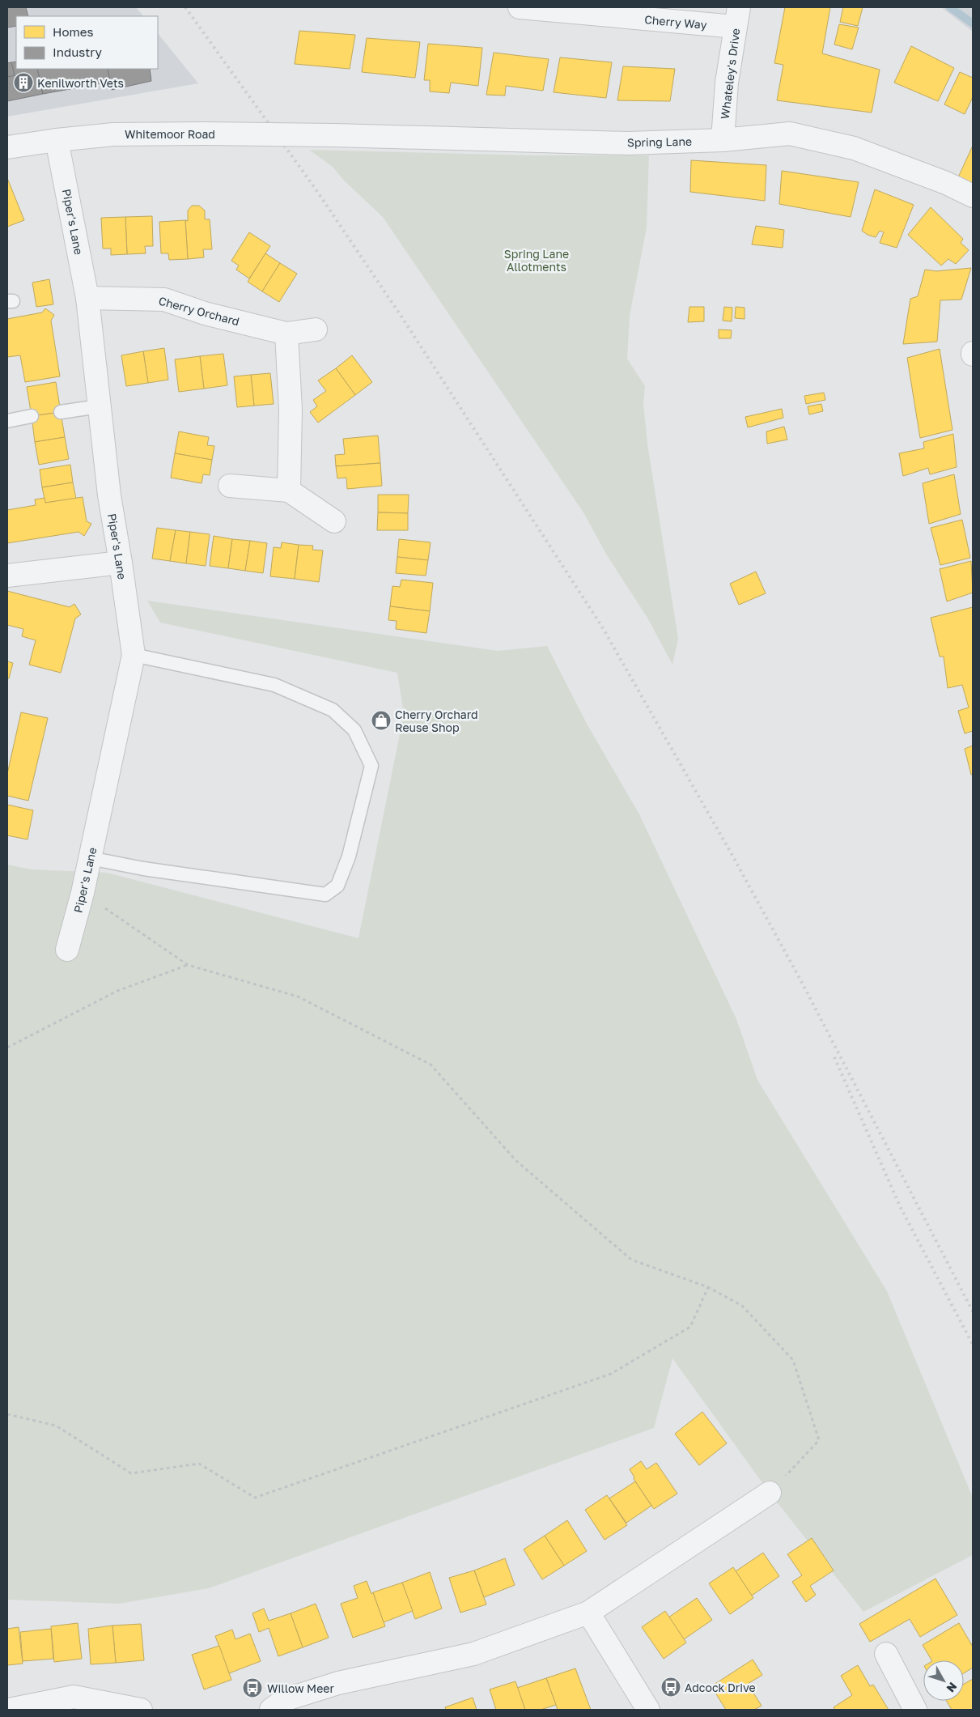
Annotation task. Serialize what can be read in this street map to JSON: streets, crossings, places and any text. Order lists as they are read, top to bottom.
{
  "streets": {
    "street": [
      "Cherry Way",
      "Whateley's Drive",
      "Whitemoor Road",
      "Spring Lane",
      "Piper's Lane",
      "Cherry Orchard"
    ]
  },
  "crossings": [
    ["Cherry Way", "Whateley's Drive"],
    ["Whateley's Drive", "Spring Lane"],
    ["Whitemoor Road", "Spring Lane"],
    ["Whitemoor Road", "Piper's Lane"],
    ["Piper's Lane", "Cherry Orchard"]
  ],
  "parks": ["Spring Lane Allotments"],
  "places": {
    "building": ["Kenilworth Vets"],
    "shop": ["Cherry Orchard Reuse Shop"],
    "bus stop": ["Adcock Drive", "Willow Meer"]
  },
  "legend": ["Homes", "Industry"],
  "north": "bottom right"
}
